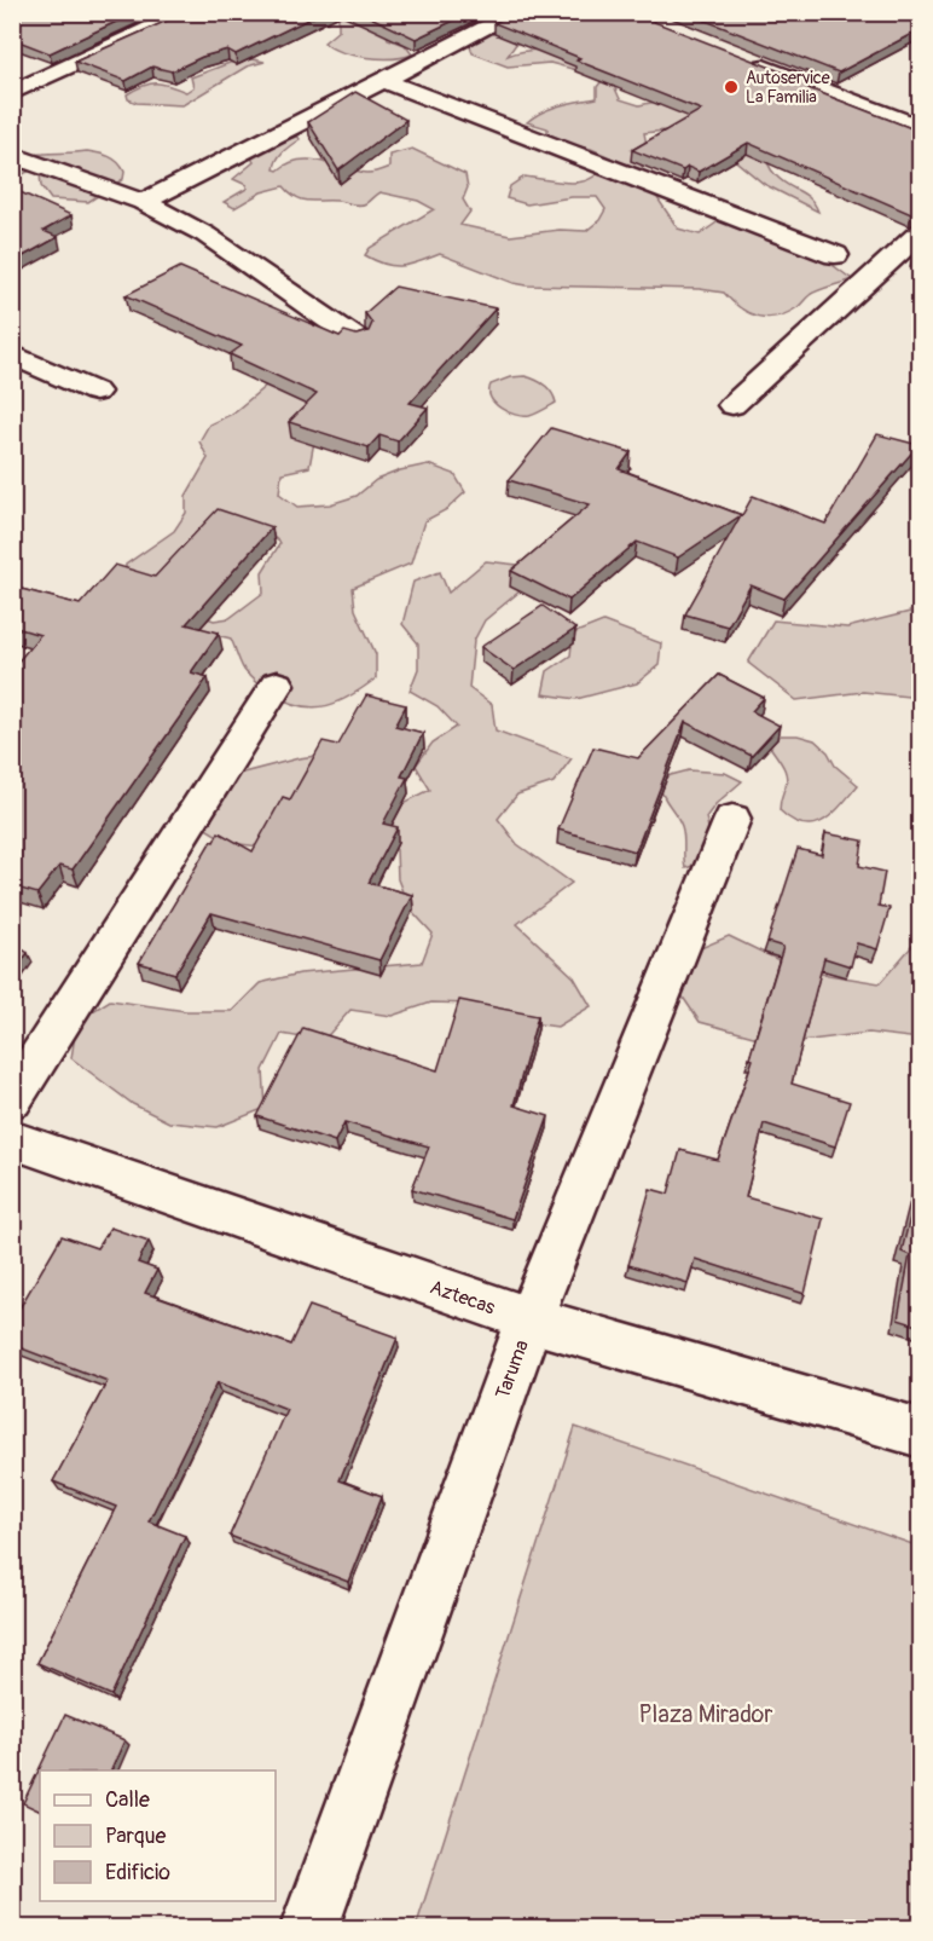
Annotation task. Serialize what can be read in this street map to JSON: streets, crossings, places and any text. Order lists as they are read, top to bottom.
{
  "streets": {
    "street": ["Aztecas", "Taruma"]
  },
  "crossings": [
    ["Aztecas", "Taruma"]
  ],
  "parks": ["Plaza Mirador"],
  "places": ["Autoservice La Familia"],
  "legend": ["Calle", "Parque", "Edificio"]
}
